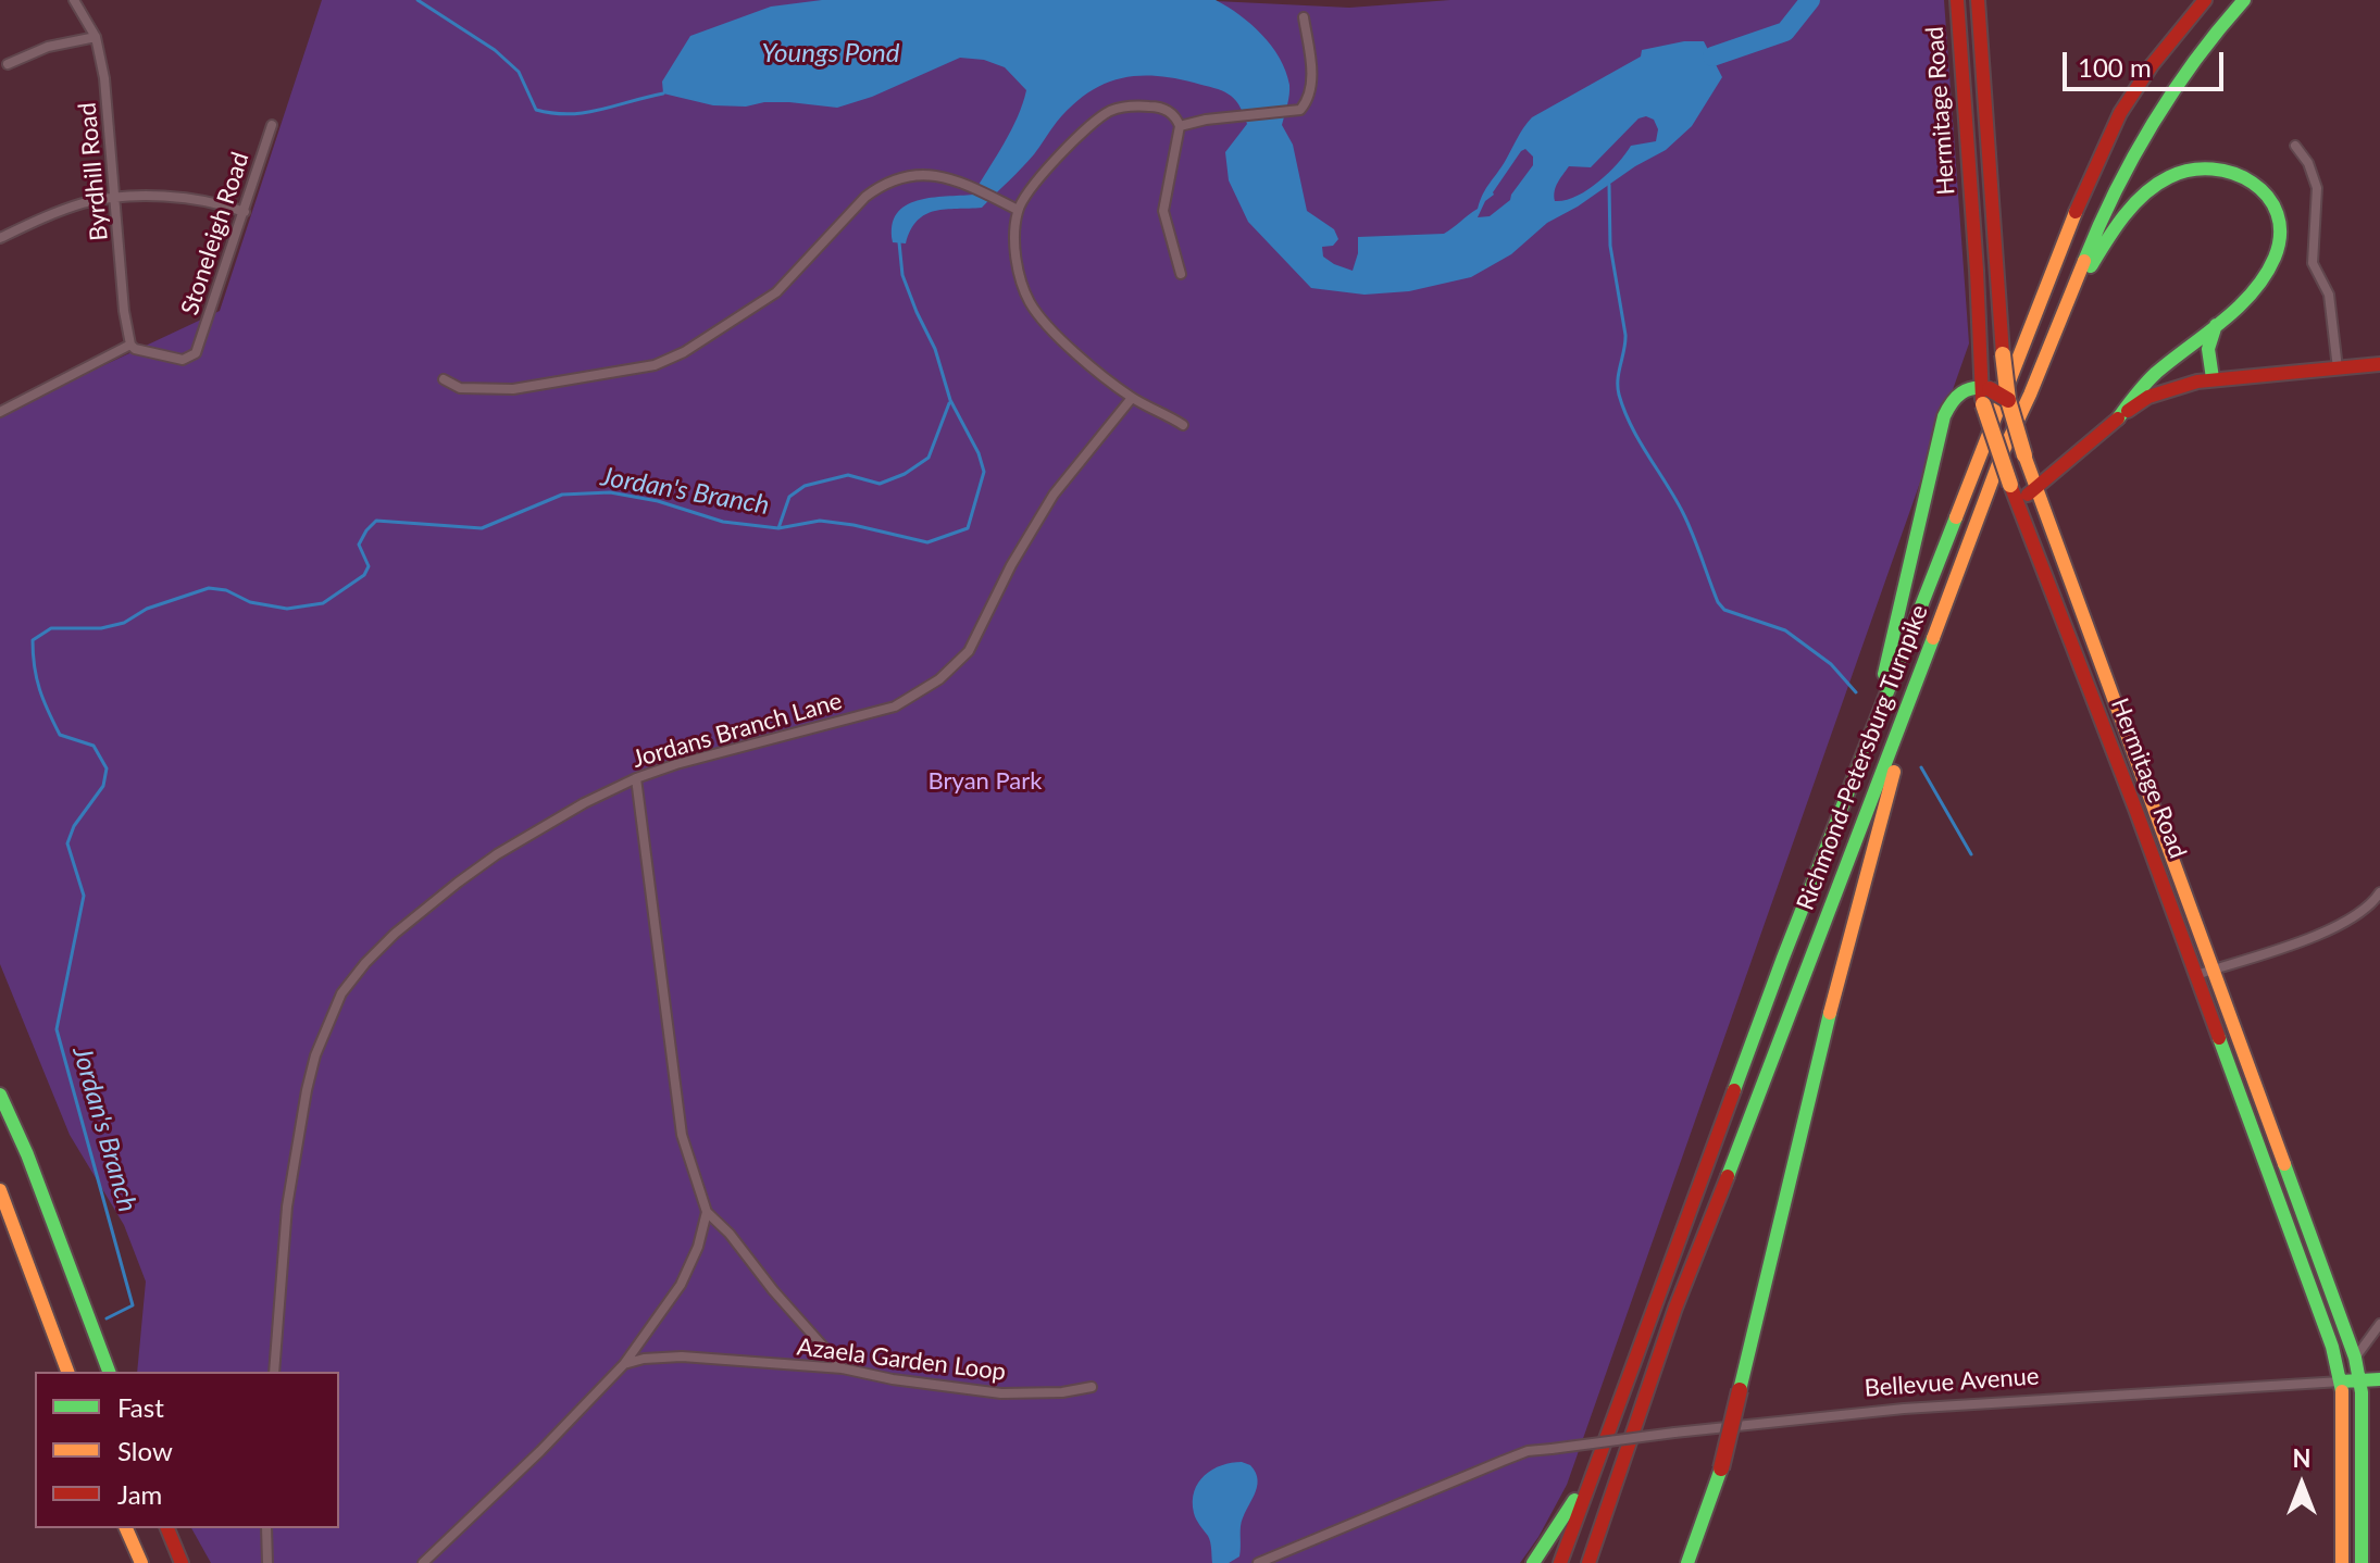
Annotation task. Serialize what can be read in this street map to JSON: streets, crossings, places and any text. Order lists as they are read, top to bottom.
{
  "streets": {
    "main road": ["Hermitage Road", "Richmond-Petersburg Turnpike", "Bellevue Avenue"],
    "street": [
      "Byrdhill Road",
      "Stoneleigh Road",
      "Jordans Branch Lane",
      "Azaela Garden Loop"
    ]
  },
  "crossings": [
    ["Hermitage Road", "Bellevue Avenue"],
    ["Byrdhill Road", "Stoneleigh Road"]
  ],
  "water": ["Youngs Pond", "Jordan's Branch"],
  "parks": ["Bryan Park"],
  "legend": ["Fast", "Slow", "Jam"],
  "scale_bar": "100 m",
  "north": "top"
}
